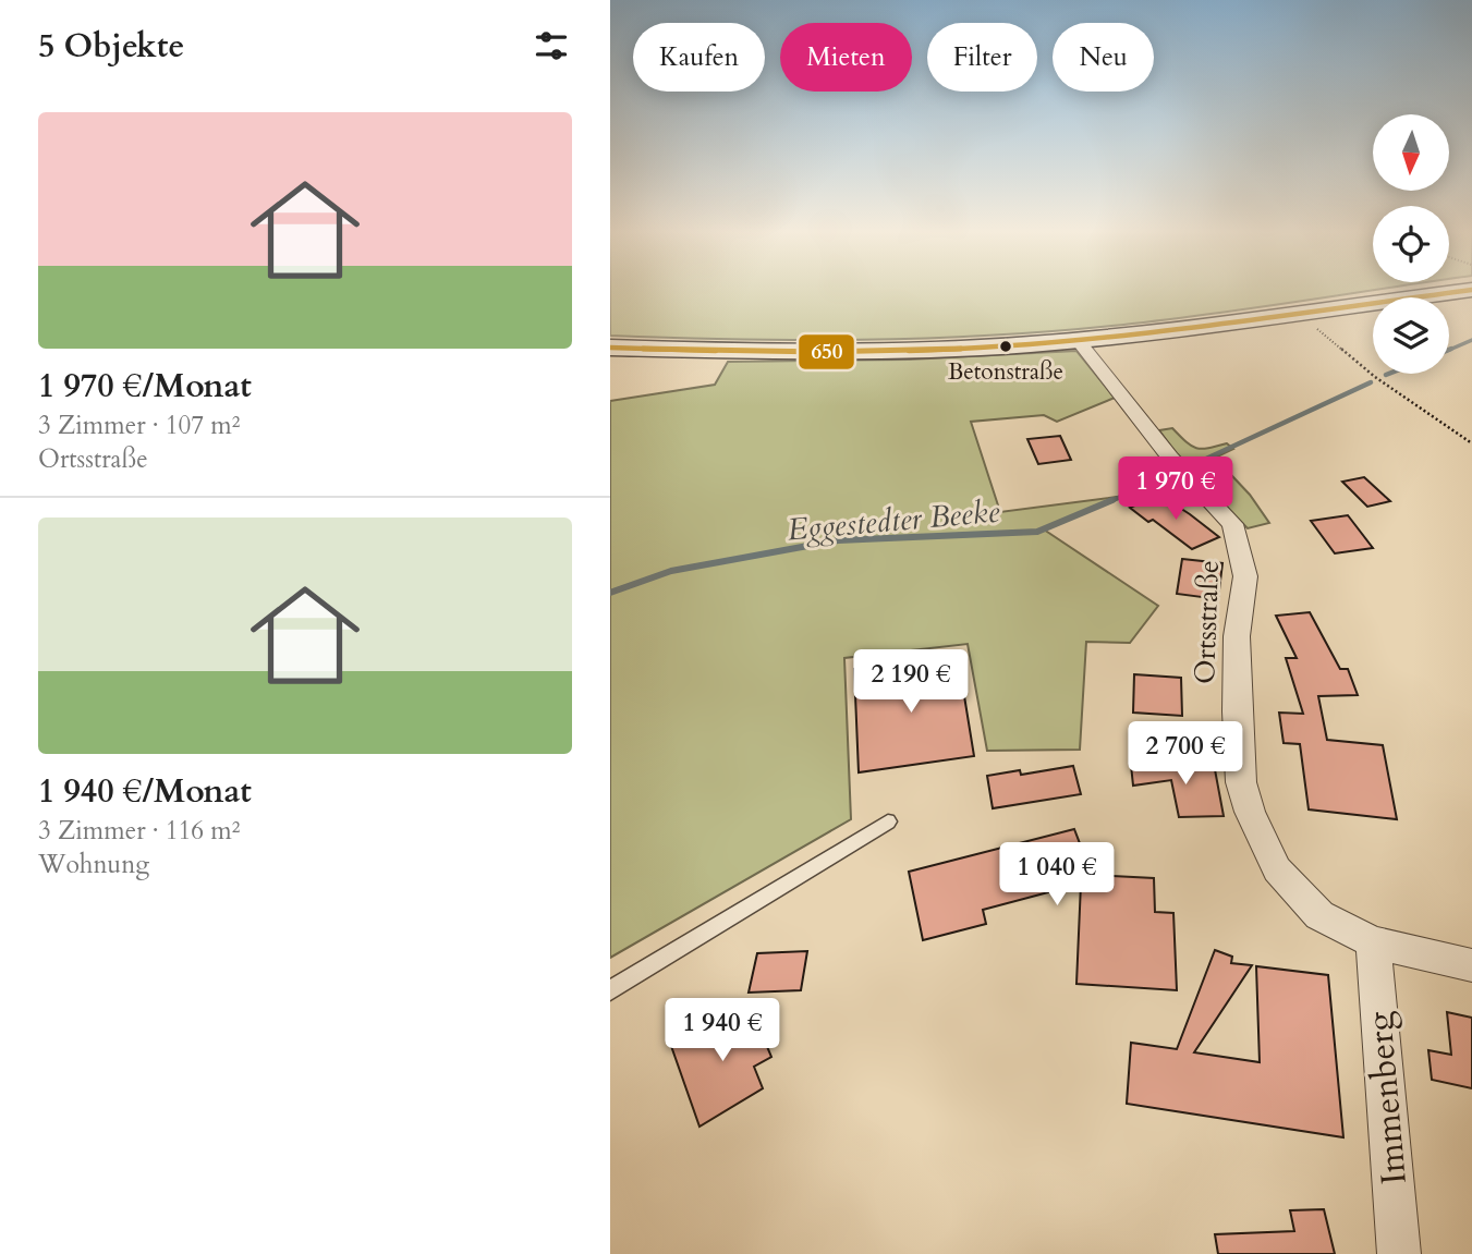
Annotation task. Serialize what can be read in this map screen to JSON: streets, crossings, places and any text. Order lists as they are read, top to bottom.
{
  "streets": {
    "street": ["Ortsstraße", "Immenberg"]
  },
  "crossings": [
    ["Ortsstraße", "Immenberg"]
  ],
  "water": ["Eggestedter Beeke"],
  "places": ["Betonstraße"],
  "lines": ["transit line 650"],
  "north": "bottom",
  "page": {
    "heading": "5 Objekte",
    "chip": [
      "Kaufen",
      "Mieten",
      "Filter",
      "Neu"
    ],
    "list": [
      {
        "name": "1 970 €/Monat",
        "note": "3 Zimmer · 107 m² · Ortsstraße"
      },
      {
        "name": "1 940 €/Monat",
        "note": "3 Zimmer · 116 m² · Wohnung"
      }
    ],
    "price": [
      "1 970 €",
      "2 190 €",
      "2 700 €",
      "1 040 €",
      "1 940 €"
    ]
  }
}
